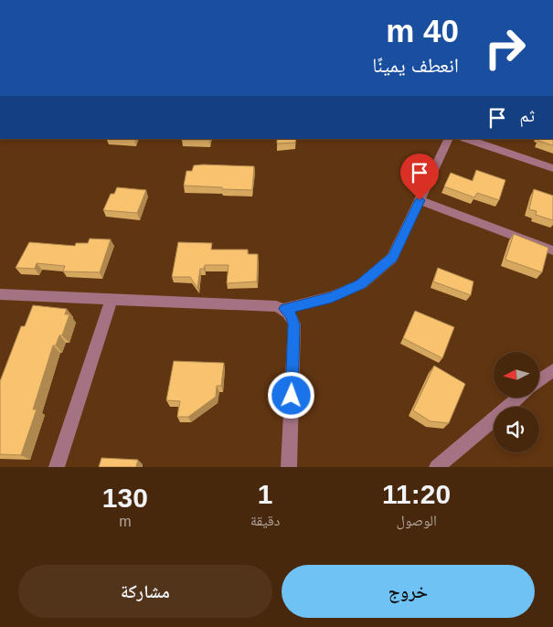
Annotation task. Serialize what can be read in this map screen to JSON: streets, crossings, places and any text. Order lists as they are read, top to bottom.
{
  "north": "left",
  "page": {
    "turn": ["40 m", "انعطف يمينًا"],
    "then": "ثم",
    "eta": [
      "11:20",
      "الوصول",
      "1",
      "دقيقة",
      "130",
      "m"
    ],
    "buttons": ["خروج", "مشاركة"]
  }
}
